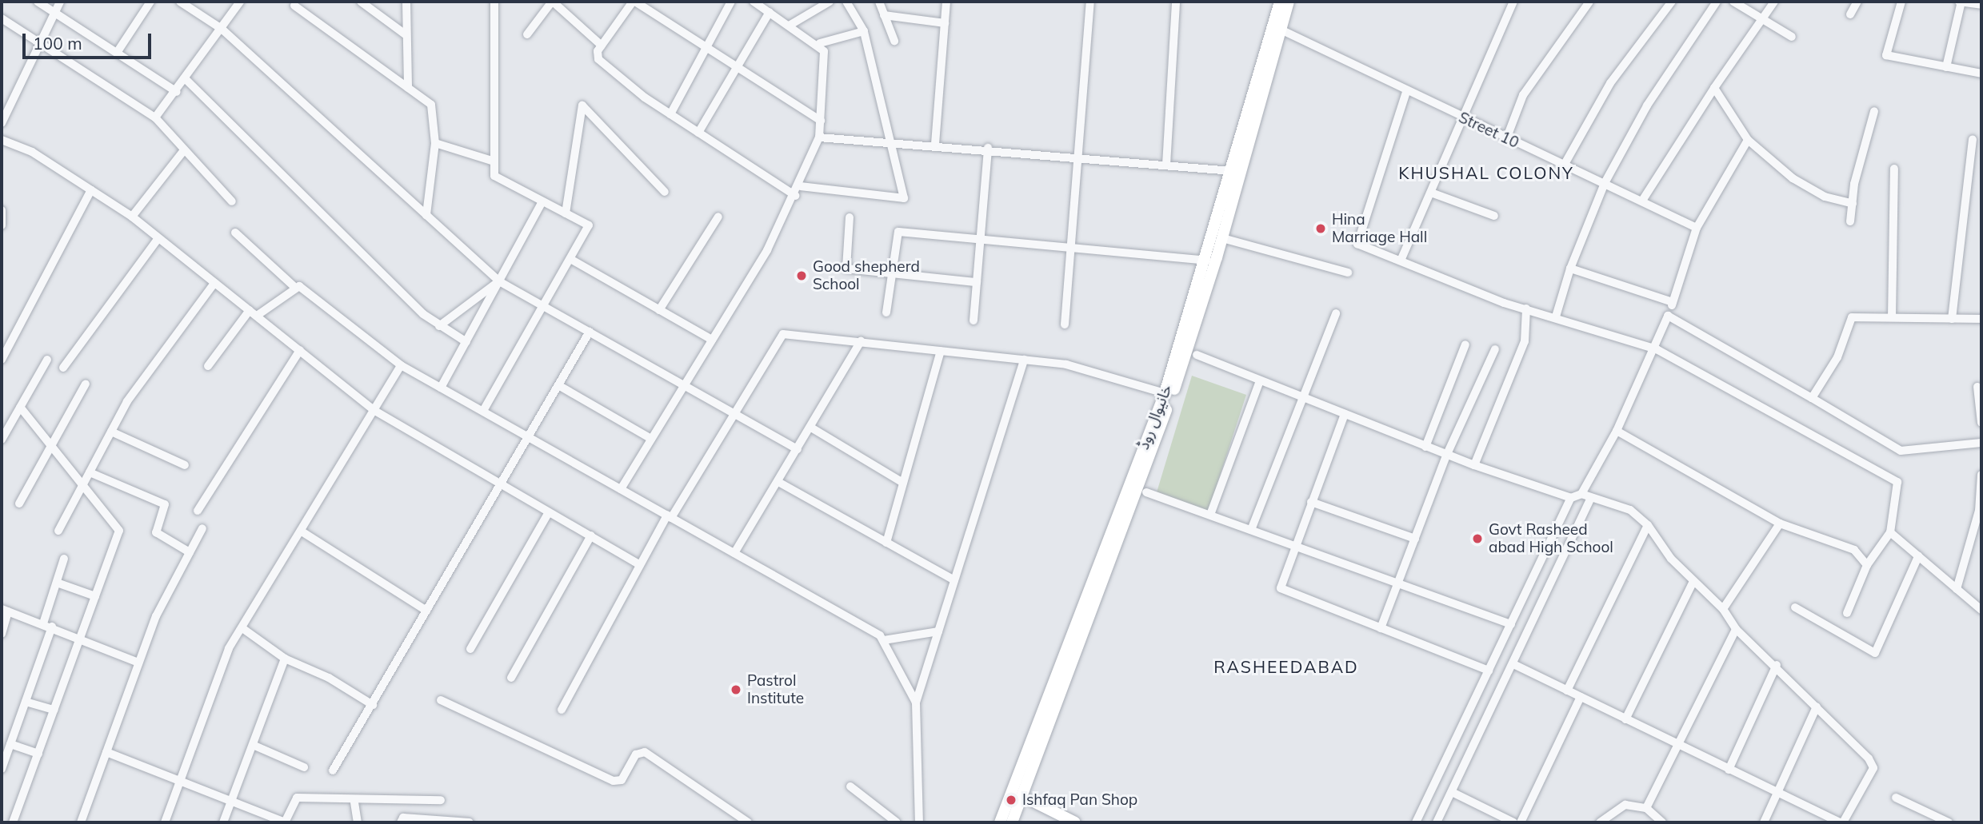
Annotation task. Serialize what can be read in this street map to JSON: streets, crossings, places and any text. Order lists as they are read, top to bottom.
{
  "streets": {
    "main road": ["خانیوال روڈ"],
    "street": ["Street 10"]
  },
  "crossings": [
    ["Street 10", "خانیوال روڈ"]
  ],
  "districts": ["KHUSHAL COLONY", "RASHEEDABAD"],
  "places": [
    "Hina Marriage Hall",
    "Good shepherd School",
    "Govt Rasheed abad High School",
    "Pastrol Institute",
    "Ishfaq Pan Shop"
  ],
  "scale_bar": "100 m"
}
